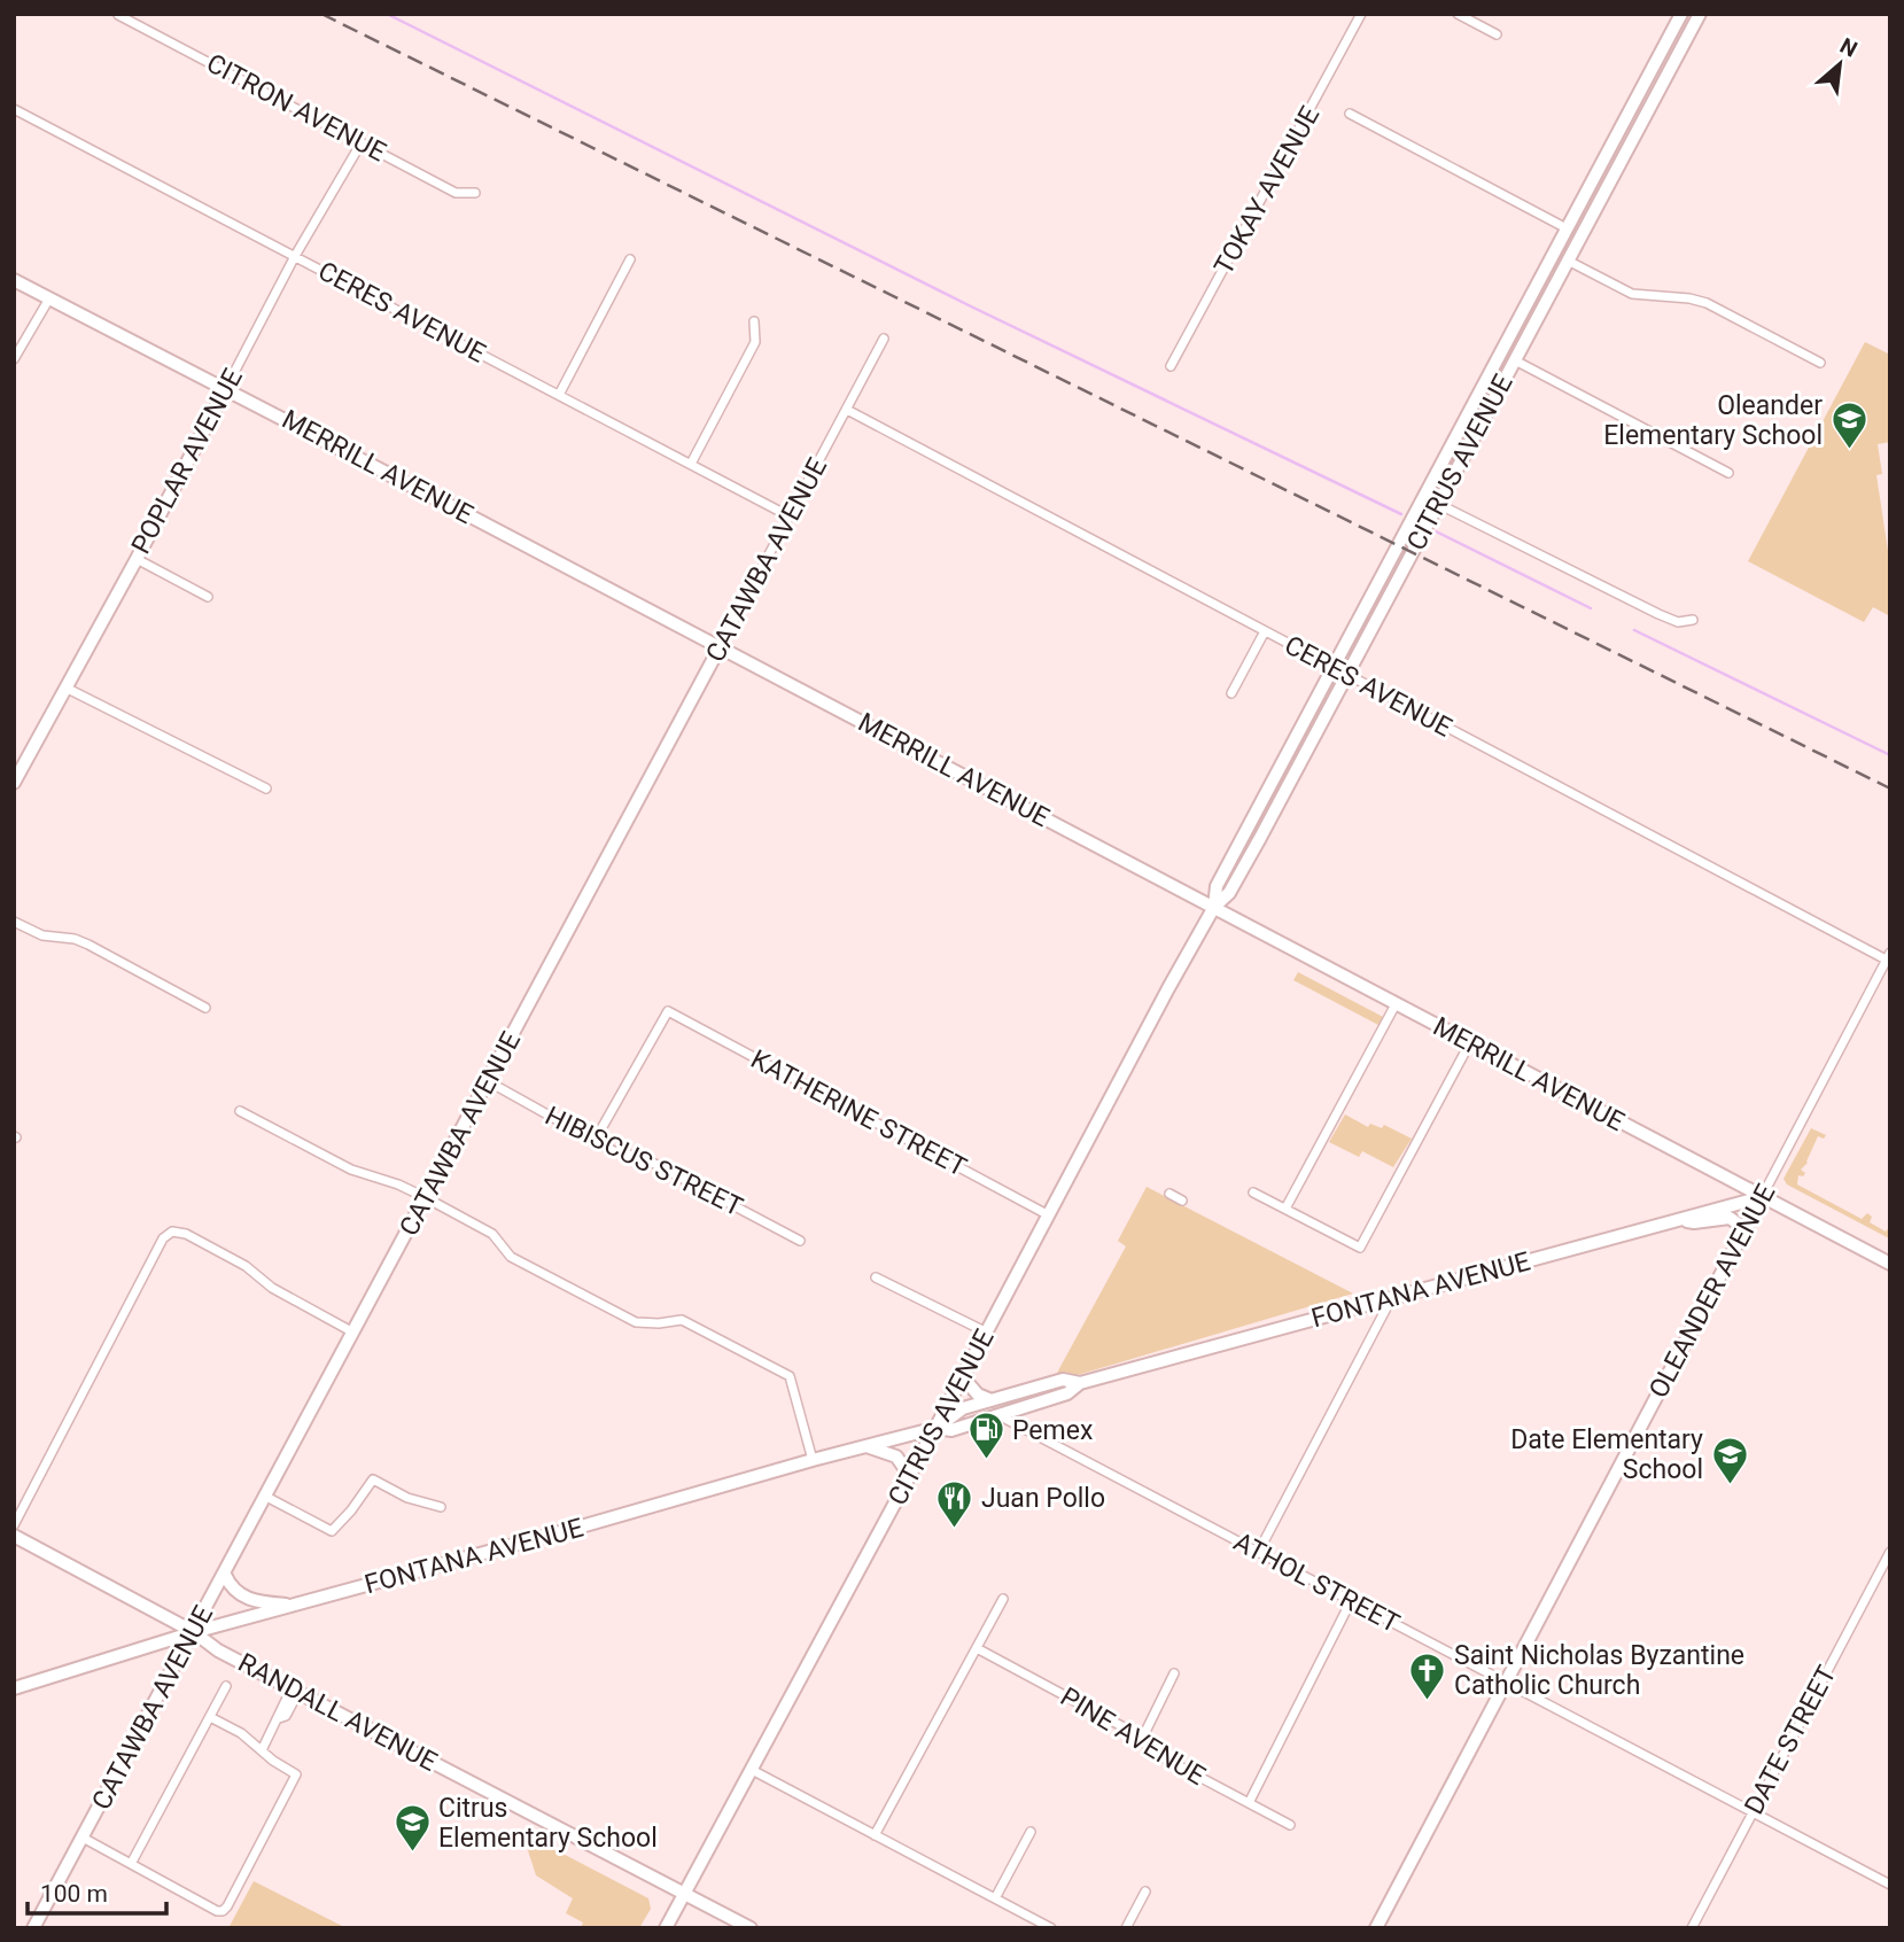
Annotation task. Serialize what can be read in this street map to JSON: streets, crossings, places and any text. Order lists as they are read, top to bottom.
{
  "streets": {
    "main road": [
      "POPLAR AVENUE",
      "CITRUS AVENUE",
      "MERRILL AVENUE",
      "CATAWBA AVENUE",
      "FONTANA AVENUE",
      "OLEANDER AVENUE",
      "RANDALL AVENUE"
    ],
    "street": [
      "CITRON AVENUE",
      "TOKAY AVENUE",
      "CERES AVENUE",
      "KATHERINE STREET",
      "HIBISCUS STREET",
      "ATHOL STREET",
      "PINE AVENUE",
      "DATE STREET"
    ]
  },
  "crossings": [
    ["CITRON AVENUE", "POPLAR AVENUE"],
    ["CERES AVENUE", "POPLAR AVENUE"],
    ["CERES AVENUE", "CITRUS AVENUE"],
    ["CERES AVENUE", "CATAWBA AVENUE"],
    ["CERES AVENUE", "OLEANDER AVENUE"],
    ["POPLAR AVENUE", "MERRILL AVENUE"],
    ["CITRUS AVENUE", "MERRILL AVENUE"],
    ["CITRUS AVENUE", "KATHERINE STREET"],
    ["CITRUS AVENUE", "FONTANA AVENUE"],
    ["CITRUS AVENUE", "RANDALL AVENUE"],
    ["MERRILL AVENUE", "CATAWBA AVENUE"],
    ["MERRILL AVENUE", "FONTANA AVENUE"],
    ["MERRILL AVENUE", "OLEANDER AVENUE"],
    ["CATAWBA AVENUE", "HIBISCUS STREET"],
    ["CATAWBA AVENUE", "FONTANA AVENUE"],
    ["CATAWBA AVENUE", "RANDALL AVENUE"],
    ["KATHERINE STREET", "HIBISCUS STREET"],
    ["FONTANA AVENUE", "OLEANDER AVENUE"],
    ["FONTANA AVENUE", "ATHOL STREET"],
    ["FONTANA AVENUE", "RANDALL AVENUE"],
    ["OLEANDER AVENUE", "ATHOL STREET"],
    ["ATHOL STREET", "DATE STREET"]
  ],
  "places": {
    "school or university": ["Oleander Elementary School", "Date Elementary School", "Citrus Elementary School"],
    "fuel station": ["Pemex"],
    "restaurant": ["Juan Pollo"],
    "church": ["Saint Nicholas Byzantine Catholic Church"]
  },
  "scale_bar": "100 m",
  "north": "top right"
}
